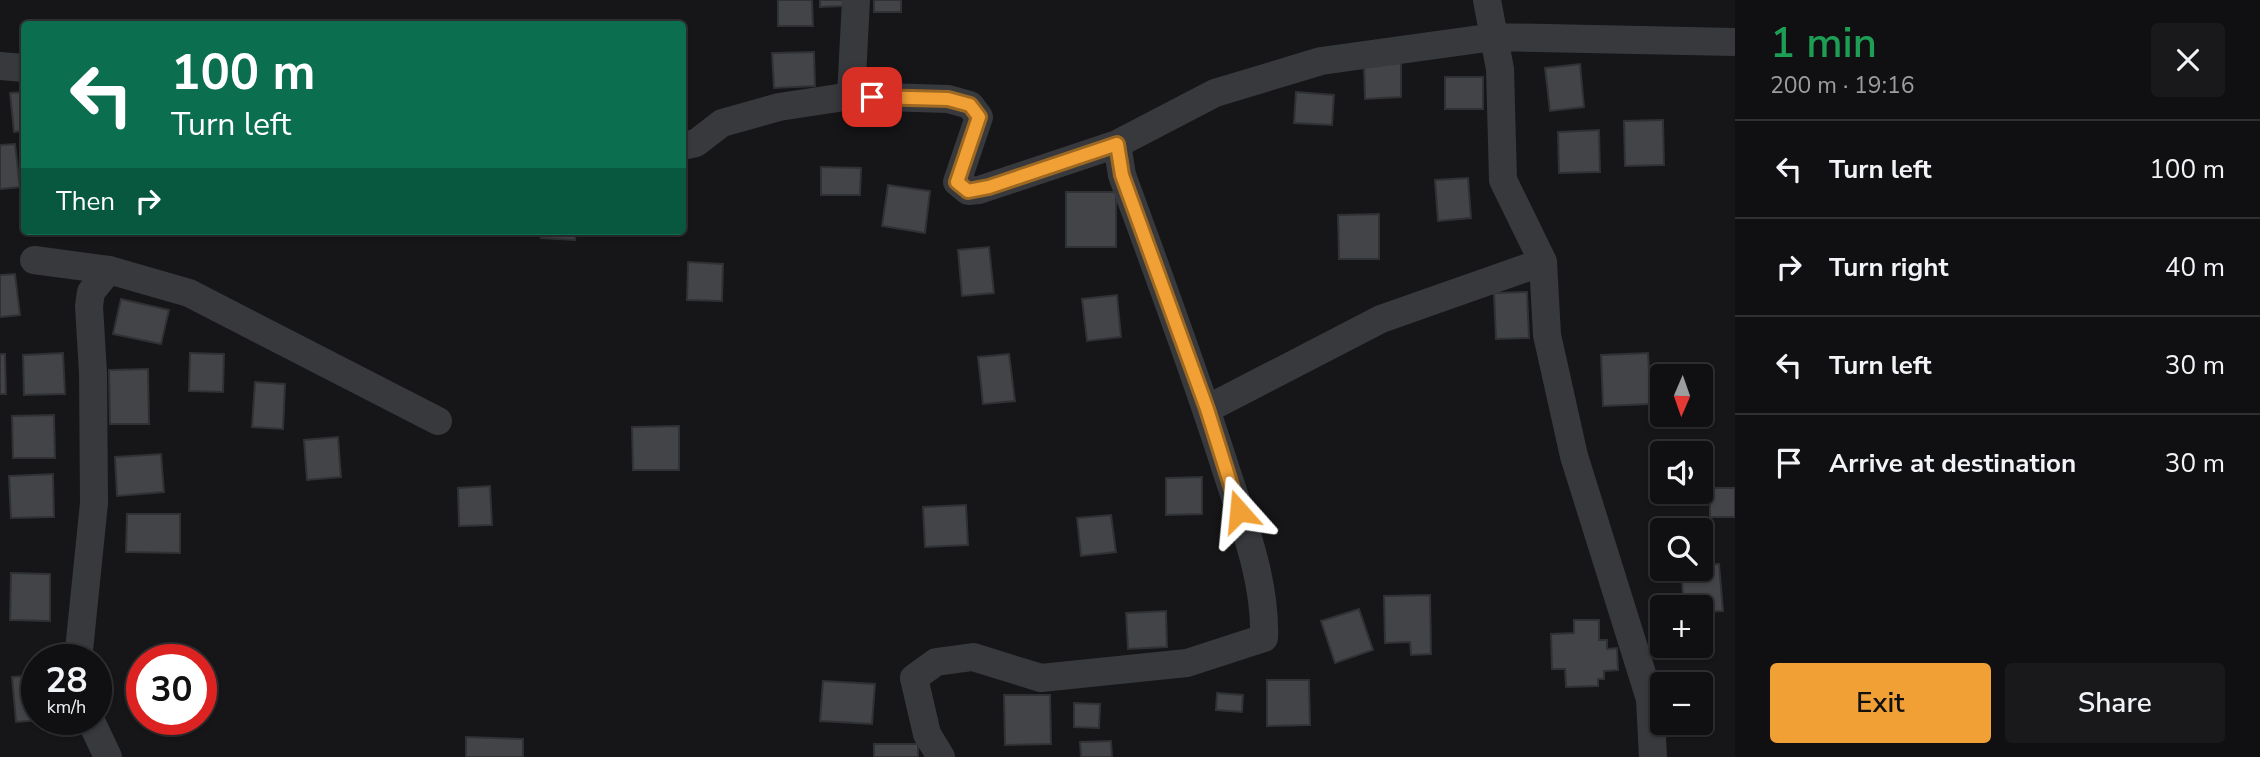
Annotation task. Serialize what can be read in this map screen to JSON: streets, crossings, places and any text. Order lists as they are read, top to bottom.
{
  "north": "bottom",
  "page": {
    "heading": ["1 min", "200 m · 19:16"],
    "turn": ["100 m", "Turn left"],
    "list": [
      {
        "name": "Turn left",
        "value": "100 m"
      },
      {
        "name": "Turn right",
        "value": "40 m"
      },
      {
        "name": "Turn left",
        "value": "30 m"
      },
      {
        "name": "Arrive at destination",
        "value": "30 m"
      }
    ],
    "then": "Then",
    "map_buttons": ["+", "−"],
    "speed": "28 km/h",
    "limit": "30",
    "buttons": ["Exit", "Share"]
  }
}
